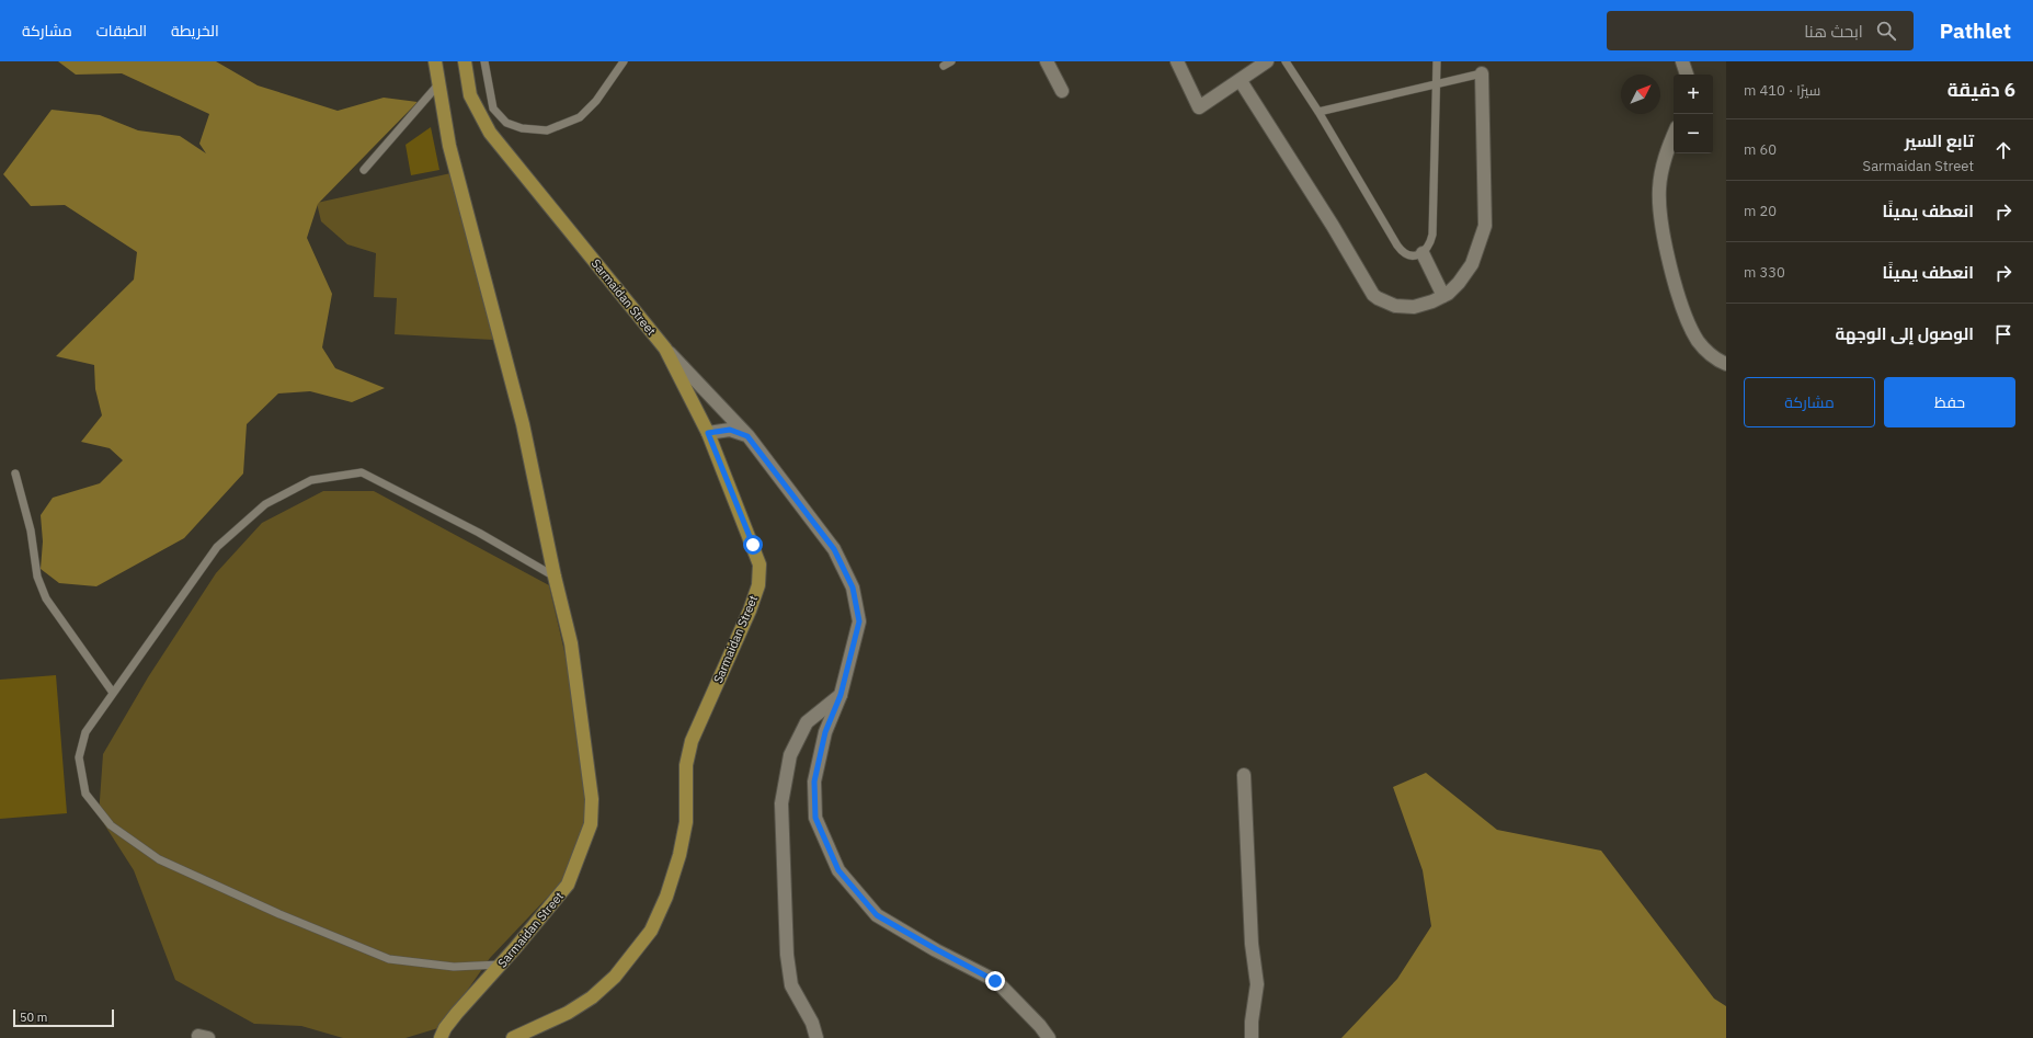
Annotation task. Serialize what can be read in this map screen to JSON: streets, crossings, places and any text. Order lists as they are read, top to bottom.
{
  "streets": {
    "main road": ["Sarmaidan Street"]
  },
  "scale_bar": "50 m",
  "north": "top right",
  "page": {
    "header": "Pathlet",
    "search": "ابحث هنا",
    "nav": ["الخريطة", "الطبقات", "مشاركة"],
    "heading": ["6 دقيقة", "سيرًا · 410 m"],
    "map_buttons": ["+", "−"],
    "list": [
      ["تابع السير", "Sarmaidan Street", "60 m"],
      ["انعطف يمينًا", "20 m"],
      ["انعطف يمينًا", "330 m"],
      "الوصول إلى الوجهة"
    ],
    "buttons": ["حفظ", "مشاركة"],
    "scale": "50 m"
  }
}
